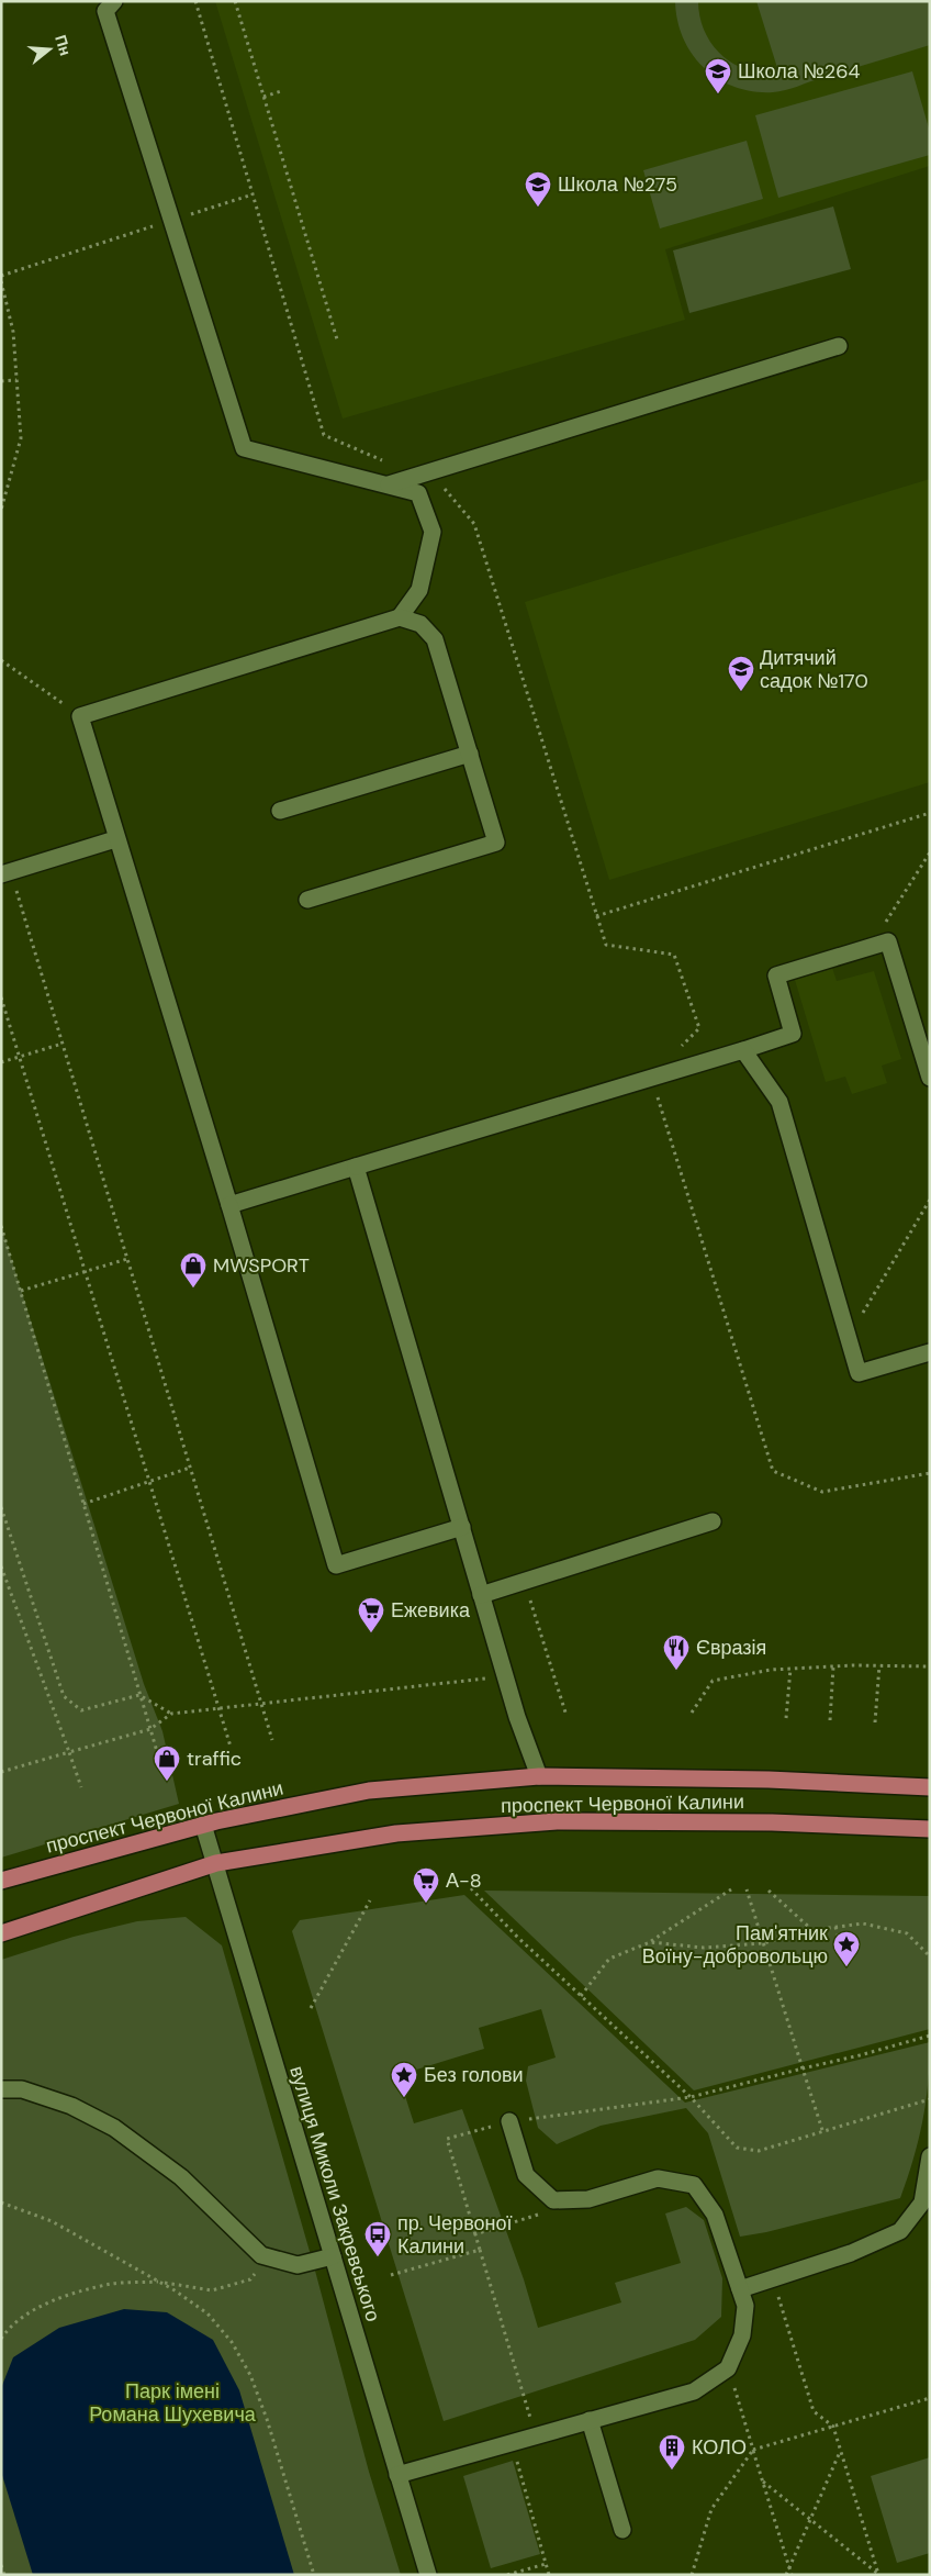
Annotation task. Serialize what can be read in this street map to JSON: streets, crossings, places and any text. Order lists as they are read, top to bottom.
{
  "streets": {
    "main road": ["проспект Червоної Калини"],
    "street": ["вулиця Миколи Закревського"]
  },
  "crossings": [
    ["проспект Червоної Калини", "вулиця Миколи Закревського"]
  ],
  "parks": ["Парк імені Романа Шухевича"],
  "places": {
    "school or university": ["Школа №264", "Школа №275", "Дитячий садок №170"],
    "shop": ["MWSPORT", "traffic"],
    "supermarket": ["Ежевика", "А-8"],
    "restaurant": ["Євразія"],
    "place": ["Пам'ятник Воїну-добровольцю", "Без голови"],
    "bus stop": ["пр. Червоної Калини"],
    "building": ["КОЛО"]
  },
  "north": "right"
}
